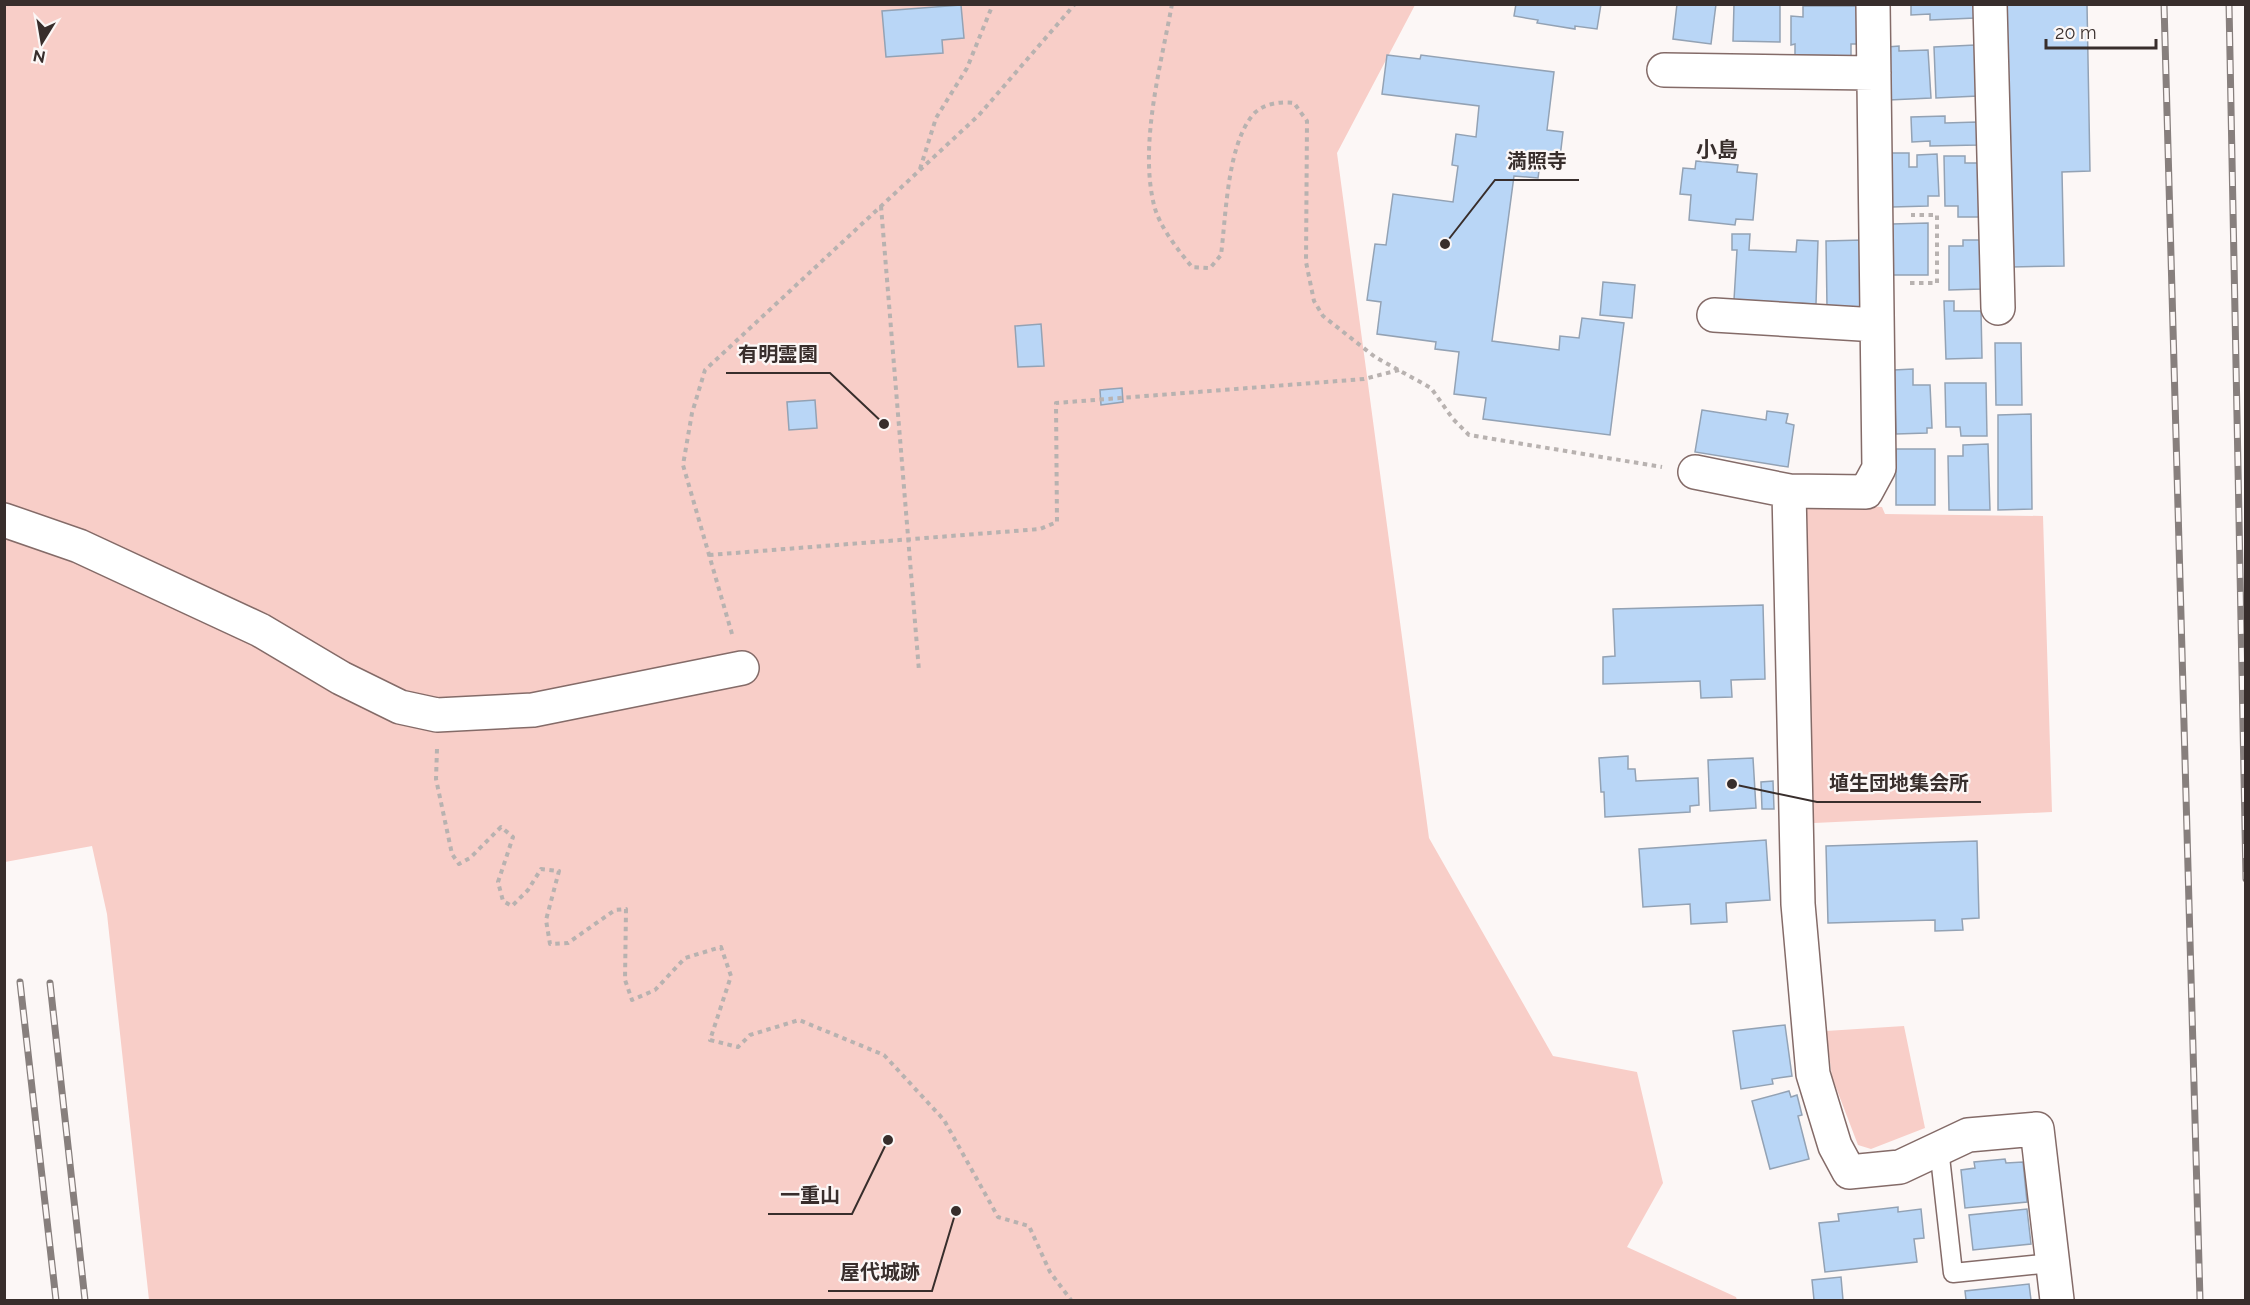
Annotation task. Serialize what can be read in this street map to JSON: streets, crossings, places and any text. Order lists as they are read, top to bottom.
{
  "districts": ["小島"],
  "places": [
    "満照寺",
    "有明霊園",
    "埴生団地集会所",
    "一重山",
    "屋代城跡"
  ],
  "scale_bar": "20 m",
  "north": "bottom"
}
